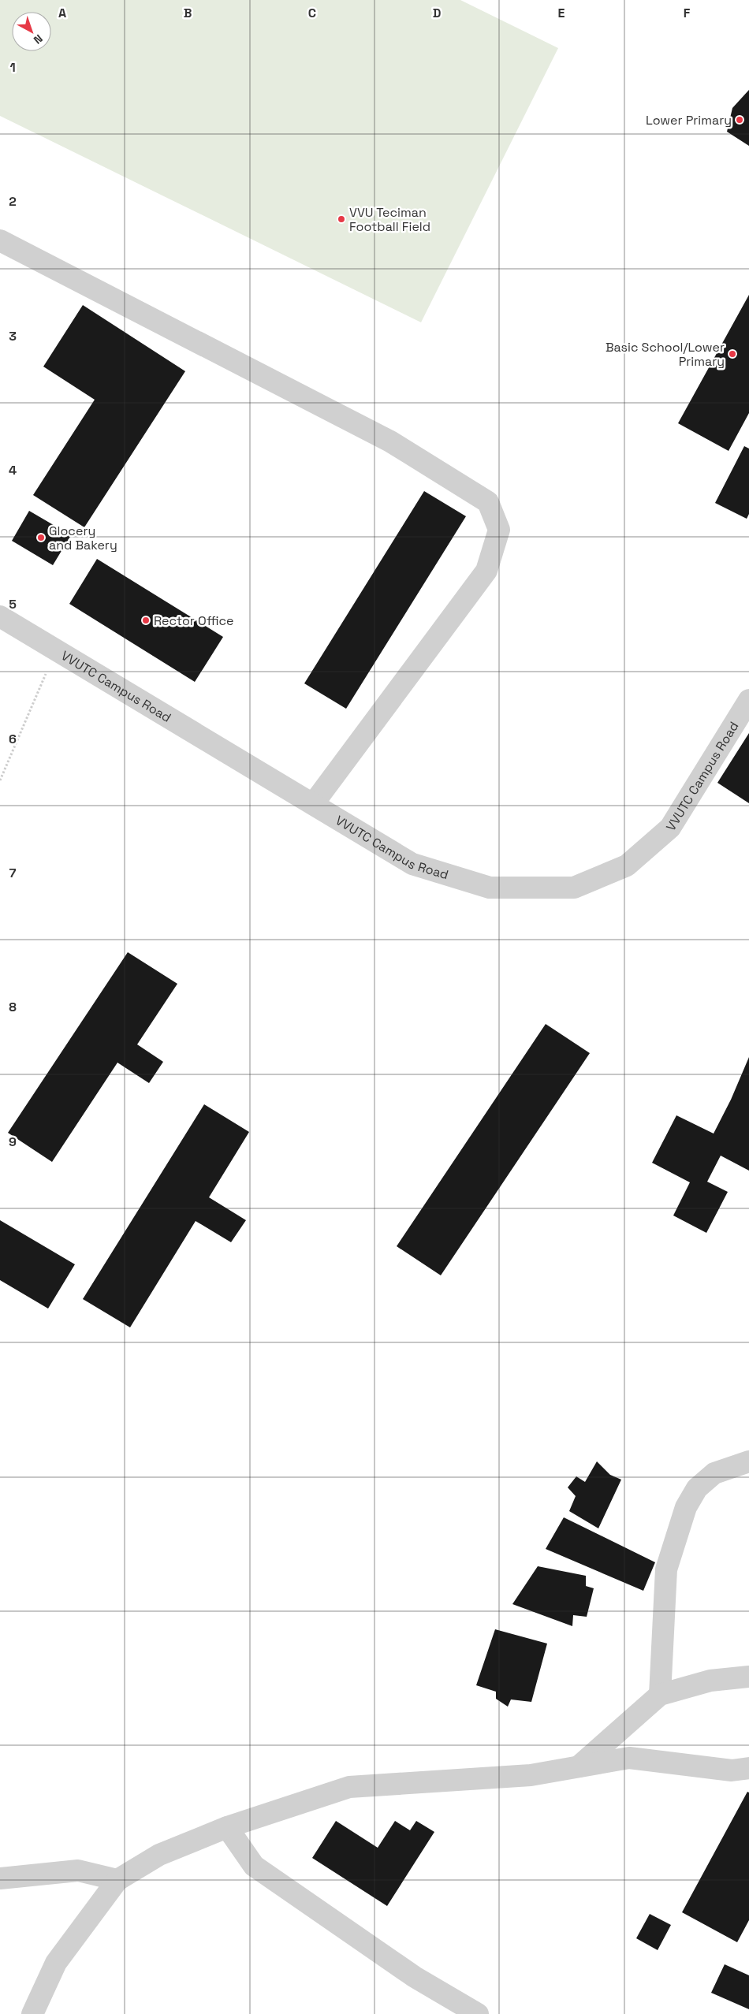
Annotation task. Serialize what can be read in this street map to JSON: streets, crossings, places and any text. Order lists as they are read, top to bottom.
{
  "streets": {
    "street": ["VVUTC Campus Road"]
  },
  "places": [
    "Lower Primary",
    "VVU Teciman Football Field",
    "Basic School/Lower Primary",
    "Glocery and Bakery",
    "Rector Office"
  ],
  "north": "bottom right",
  "grid": {
    "columns": [
      "A",
      "B",
      "C",
      "D",
      "E",
      "F"
    ],
    "rows": [
      "1",
      "2",
      "3",
      "4",
      "5",
      "6",
      "7",
      "8",
      "9"
    ]
  }
}
